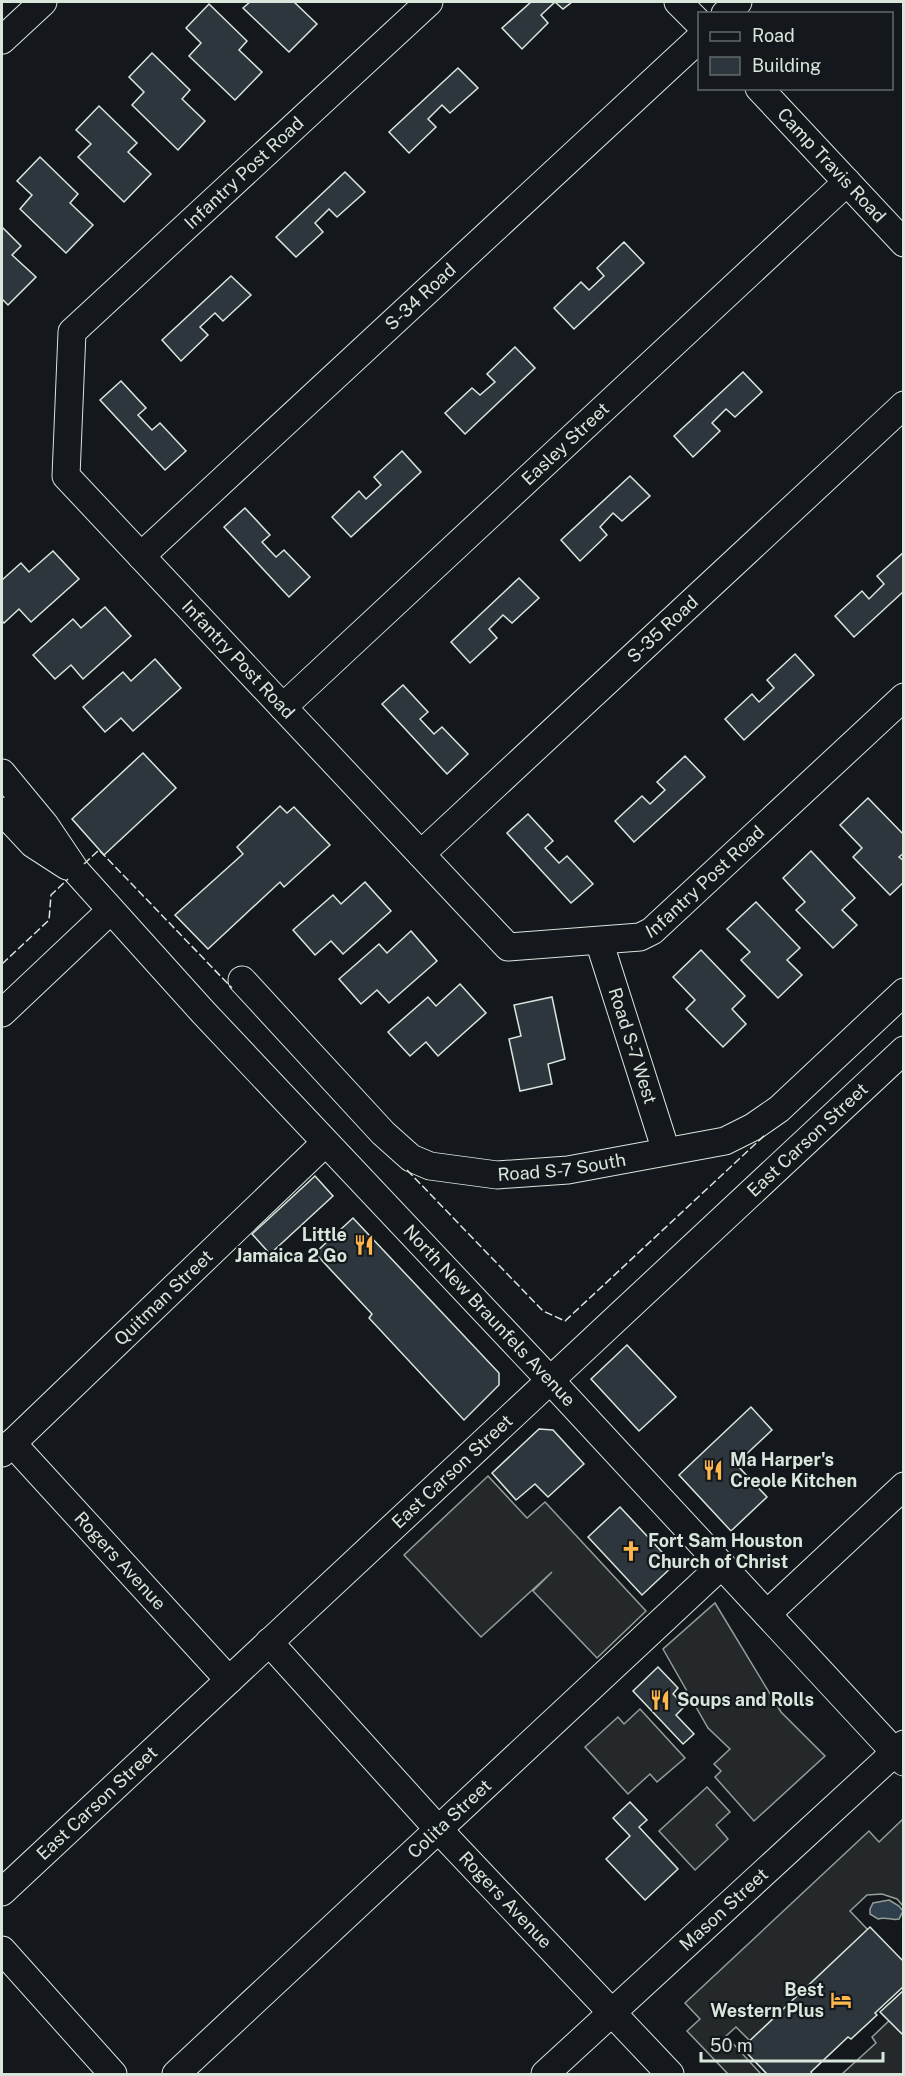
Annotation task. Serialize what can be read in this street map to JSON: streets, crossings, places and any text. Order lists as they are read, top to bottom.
{
  "streets": {
    "street": [
      "Camp Travis Road",
      "Infantry Post Road",
      "S-34 Road",
      "Easley Street",
      "S-35 Road",
      "Road S-7 West",
      "East Carson Street",
      "Road S-7 South",
      "Quitman Street",
      "North New Braunfels Avenue",
      "Rogers Avenue",
      "Colita Street",
      "Mason Street"
    ]
  },
  "crossings": [
    ["Camp Travis Road", "Easley Street"],
    ["Infantry Post Road", "S-34 Road"],
    ["Infantry Post Road", "Easley Street"],
    ["Infantry Post Road", "S-35 Road"],
    ["Infantry Post Road", "Road S-7 West"],
    ["Road S-7 West", "Road S-7 South"],
    ["East Carson Street", "North New Braunfels Avenue"],
    ["East Carson Street", "Rogers Avenue"],
    ["Quitman Street", "North New Braunfels Avenue"],
    ["Quitman Street", "Rogers Avenue"],
    ["North New Braunfels Avenue", "Colita Street"],
    ["North New Braunfels Avenue", "Mason Street"],
    ["Rogers Avenue", "Colita Street"],
    ["Rogers Avenue", "Mason Street"]
  ],
  "places": {
    "restaurant": ["Little Jamaica 2 Go", "Ma Harper's Creole Kitchen", "Soups and Rolls"],
    "church": ["Fort Sam Houston Church of Christ"],
    "hotel": ["Best Western Plus"]
  },
  "legend": ["Road", "Building"],
  "scale_bar": "50 m"
}
